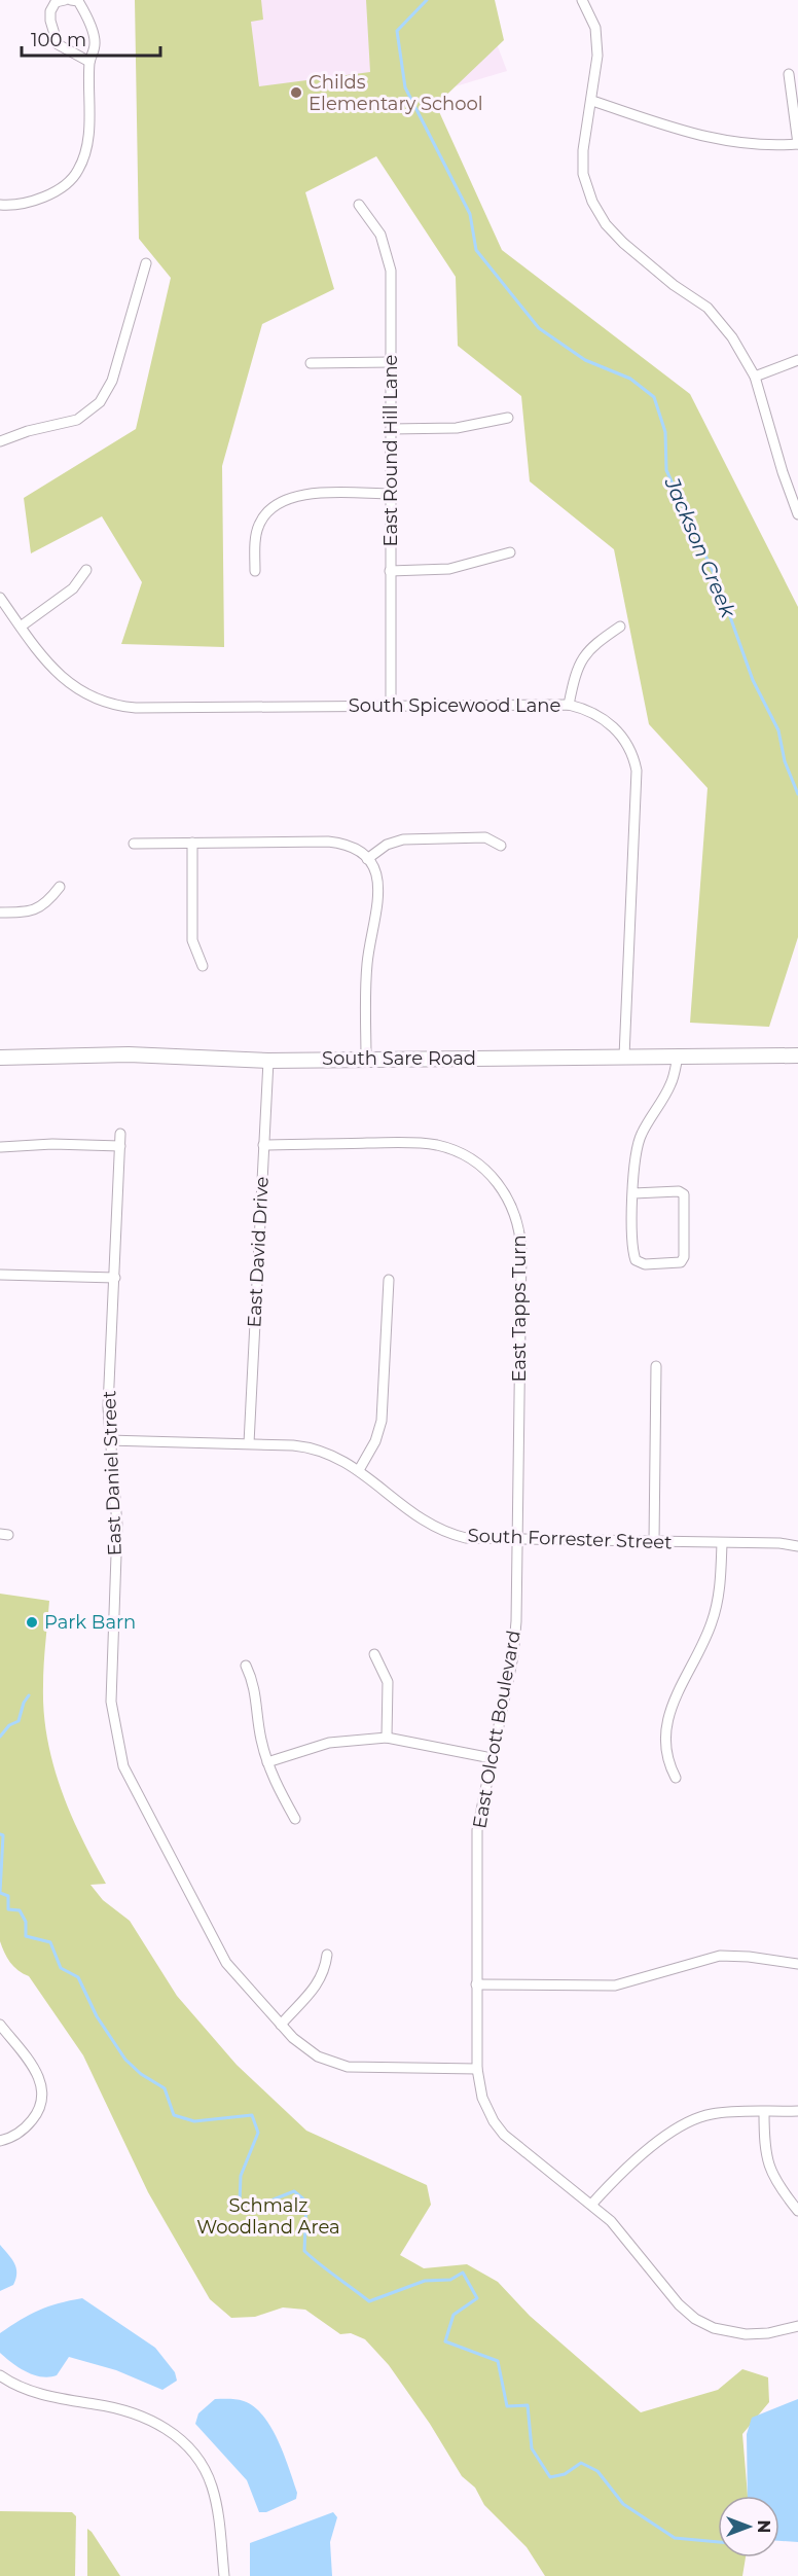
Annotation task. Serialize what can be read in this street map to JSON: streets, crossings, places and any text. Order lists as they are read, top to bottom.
{
  "streets": {
    "main road": ["South Sare Road"],
    "street": [
      "East Round Hill Lane",
      "South Spicewood Lane",
      "East David Drive",
      "East Tapps Turn",
      "East Daniel Street",
      "South Forrester Street",
      "East Olcott Boulevard"
    ]
  },
  "crossings": [
    ["East Round Hill Lane", "South Spicewood Lane"],
    ["South Spicewood Lane", "South Sare Road"],
    ["South Sare Road", "East David Drive"],
    ["East David Drive", "East Tapps Turn"],
    ["East David Drive", "South Forrester Street"],
    ["East Tapps Turn", "South Forrester Street"],
    ["East Tapps Turn", "East Olcott Boulevard"],
    ["East Daniel Street", "South Forrester Street"],
    ["East Daniel Street", "East Olcott Boulevard"],
    ["South Forrester Street", "East Olcott Boulevard"]
  ],
  "water": ["Jackson Creek"],
  "parks": ["Schmalz Woodland Area"],
  "places": ["Childs Elementary School", "Park Barn"],
  "scale_bar": "100 m",
  "north": "right"
}
